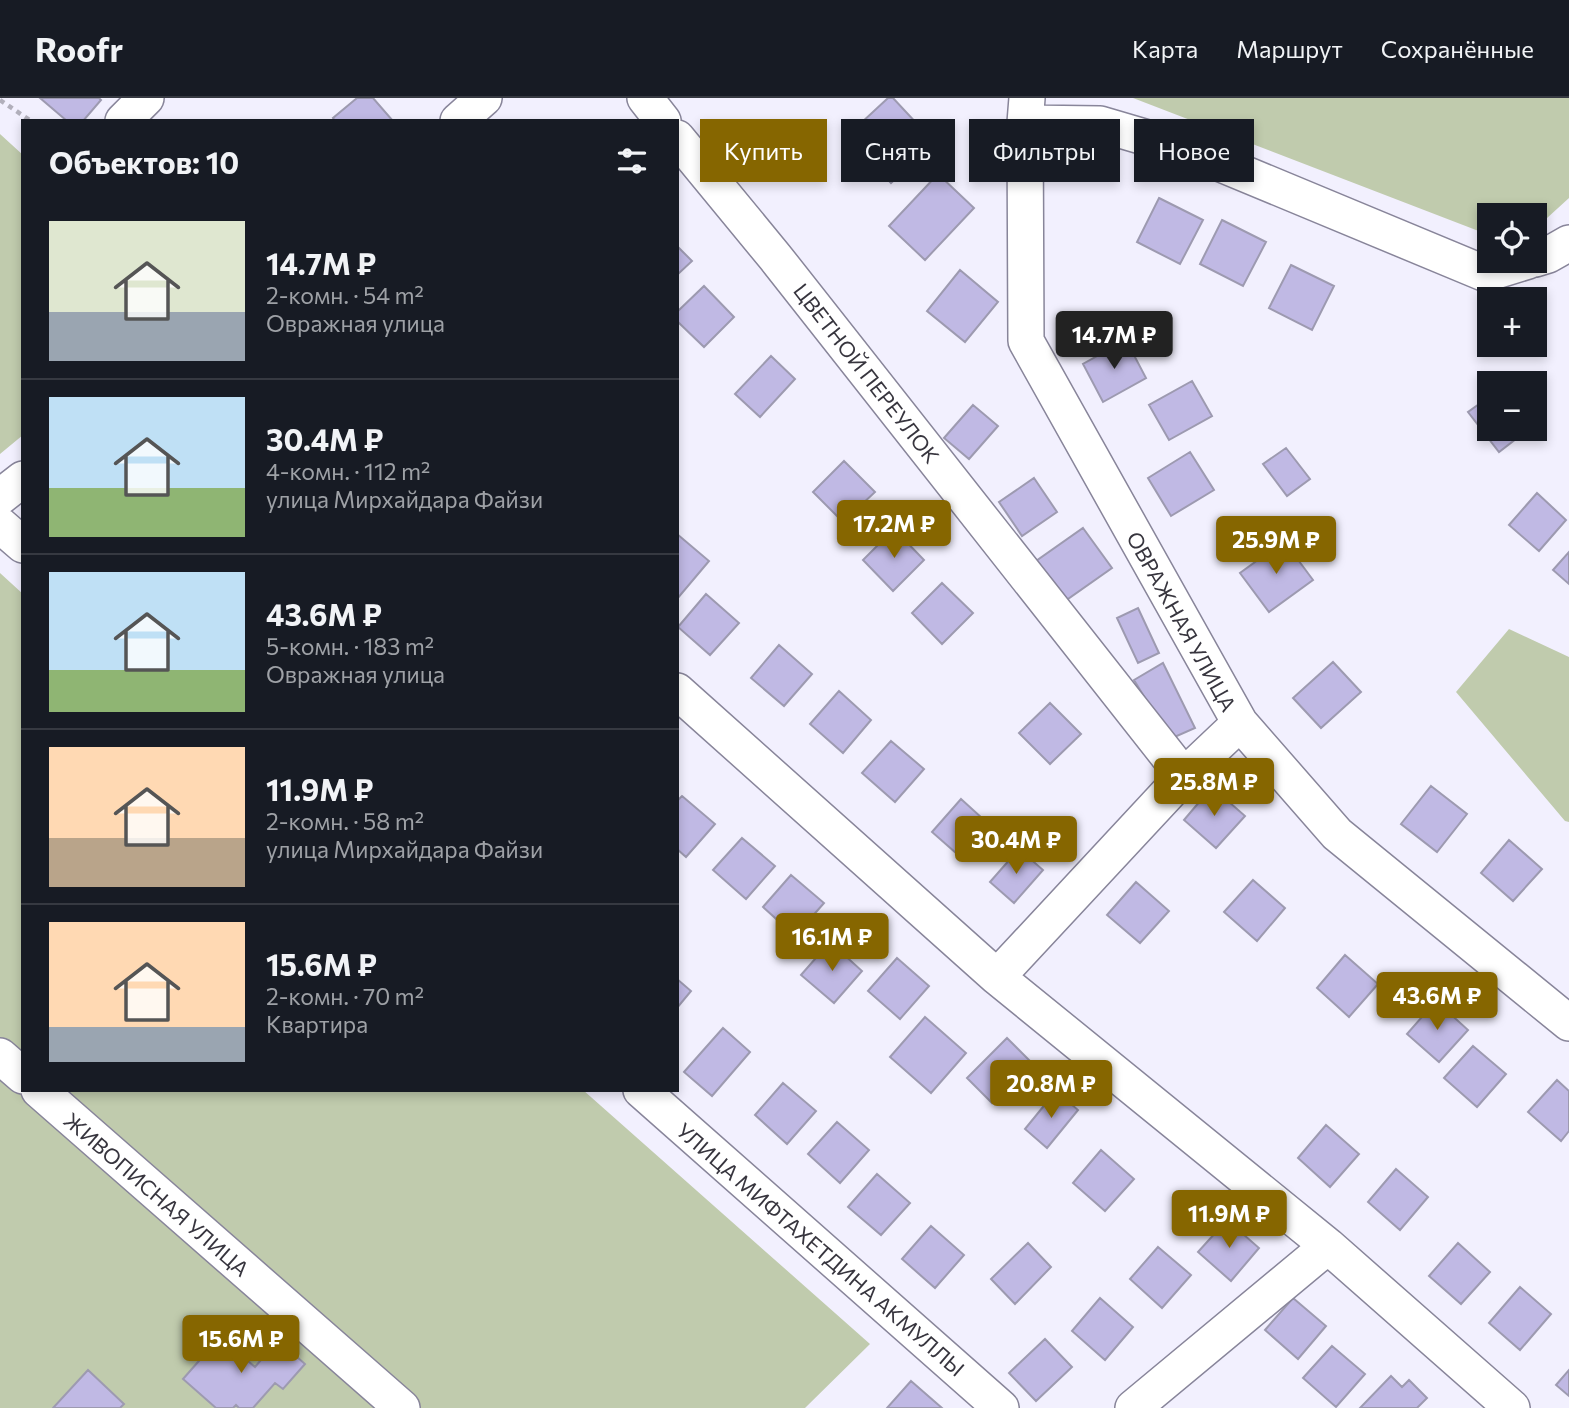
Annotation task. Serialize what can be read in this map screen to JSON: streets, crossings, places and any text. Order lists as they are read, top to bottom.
{
  "streets": {
    "street": [
      "ЦВЕТНОЙ ПЕРЕУЛОК",
      "ОВРАЖНАЯ УЛИЦА",
      "ЖИВОПИСНАЯ УЛИЦА",
      "УЛИЦА МИФТАХЕТДИНА АКМУЛЛЫ"
    ]
  },
  "page": {
    "header": "Roofr",
    "nav": ["Карта", "Маршрут", "Сохранённые"],
    "chip": [
      "Купить",
      "Снять",
      "Фильтры",
      "Новое"
    ],
    "heading": "Объектов: 10",
    "map_buttons": ["+", "−"],
    "list": [
      {
        "name": "14.7M ₽",
        "note": "2-комн. · 54 m² · Овражная улица"
      },
      {
        "name": "30.4M ₽",
        "note": "4-комн. · 112 m² · улица Мирхайдара Файзи"
      },
      {
        "name": "43.6M ₽",
        "note": "5-комн. · 183 m² · Овражная улица"
      },
      {
        "name": "11.9M ₽",
        "note": "2-комн. · 58 m² · улица Мирхайдара Файзи"
      },
      {
        "name": "15.6M ₽",
        "note": "2-комн. · 70 m² · Квартира"
      }
    ],
    "price": [
      "14.7M ₽",
      "17.2M ₽",
      "25.9M ₽",
      "25.8M ₽",
      "30.4M ₽",
      "16.1M ₽",
      "43.6M ₽",
      "20.8M ₽",
      "11.9M ₽",
      "15.6M ₽"
    ]
  }
}
